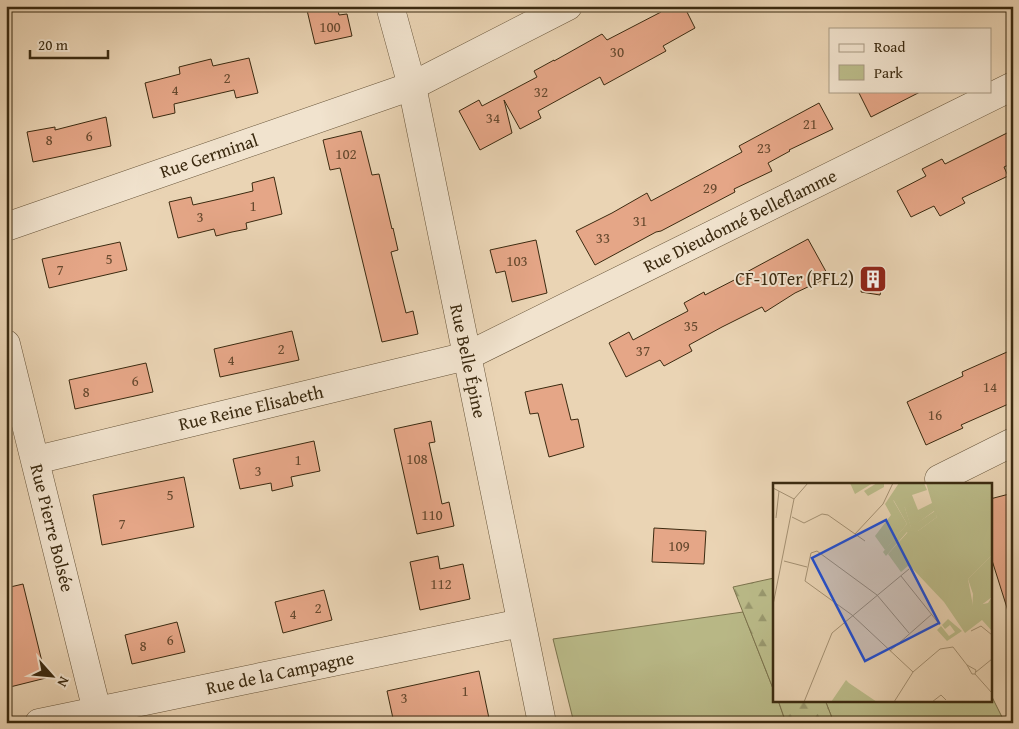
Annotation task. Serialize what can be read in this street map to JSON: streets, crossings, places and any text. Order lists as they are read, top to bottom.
{
  "streets": {
    "street": [
      "Rue Germinal",
      "Rue Dieudonné Belleflamme",
      "Rue Belle Épine",
      "Rue Reine Elisabeth",
      "Rue Pierre Bolsée",
      "Rue de la Campagne"
    ]
  },
  "crossings": [
    ["Rue Germinal", "Rue Belle Épine"],
    ["Rue Dieudonné Belleflamme", "Rue Belle Épine"],
    ["Rue Dieudonné Belleflamme", "Rue Reine Elisabeth"],
    ["Rue Belle Épine", "Rue Reine Elisabeth"],
    ["Rue Belle Épine", "Rue de la Campagne"],
    ["Rue Reine Elisabeth", "Rue Pierre Bolsée"],
    ["Rue Pierre Bolsée", "Rue de la Campagne"]
  ],
  "places": {
    "building": ["CF-10Ter (PFL2)"]
  },
  "house_numbers": [
    "100",
    "30",
    "2",
    "4",
    "32",
    "34",
    "21",
    "6",
    "8",
    "23",
    "102",
    "29",
    "1",
    "3",
    "31",
    "33",
    "5",
    "103",
    "7",
    "35",
    "2",
    "37",
    "4",
    "6",
    "14",
    "8",
    "16",
    "108",
    "1",
    "3",
    "5",
    "110",
    "7",
    "109",
    "112",
    "2",
    "4",
    "6",
    "8",
    "1",
    "3"
  ],
  "legend": ["Road", "Park"],
  "scale_bar": "20 m",
  "north": "bottom right"
}
